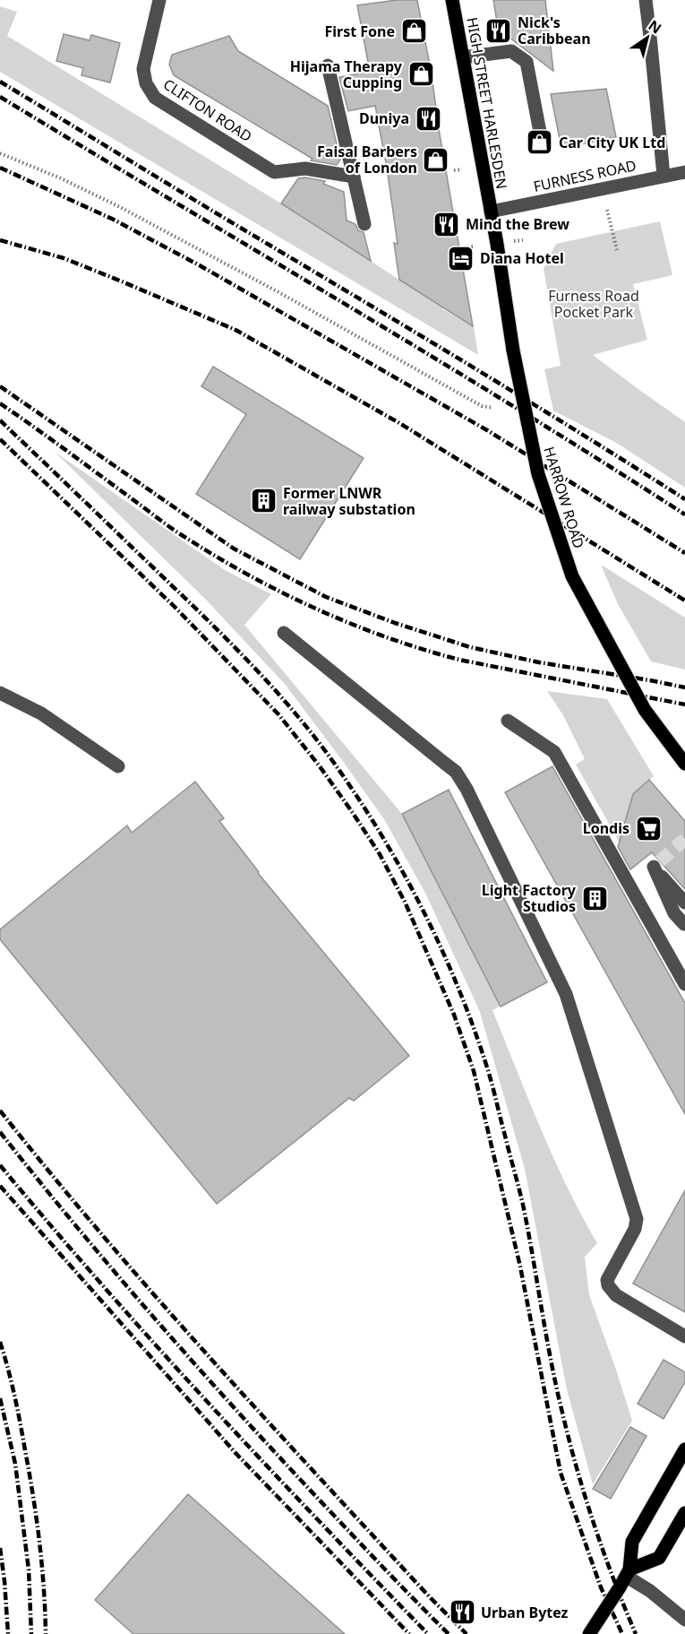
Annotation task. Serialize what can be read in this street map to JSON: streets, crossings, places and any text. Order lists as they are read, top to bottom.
{
  "streets": {
    "main road": ["HIGH STREET HARLESDEN", "HARROW ROAD"],
    "street": ["CLIFTON ROAD", "FURNESS ROAD"]
  },
  "crossings": [
    ["HIGH STREET HARLESDEN", "FURNESS ROAD"],
    ["HIGH STREET HARLESDEN", "HARROW ROAD"],
    ["FURNESS ROAD", "HARROW ROAD"]
  ],
  "parks": ["Furness Road Pocket Park"],
  "places": {
    "restaurant": [
      "Nick's Caribbean",
      "Duniya",
      "Mind the Brew",
      "Urban Bytez"
    ],
    "shop": [
      "First Fone",
      "Hijama Therapy Cupping",
      "Car City UK Ltd",
      "Faisal Barbers of London"
    ],
    "hotel": ["Diana Hotel"],
    "building": ["Former LNWR railway substation", "Light Factory Studios"],
    "supermarket": ["Londis"]
  },
  "north": "top right"
}
